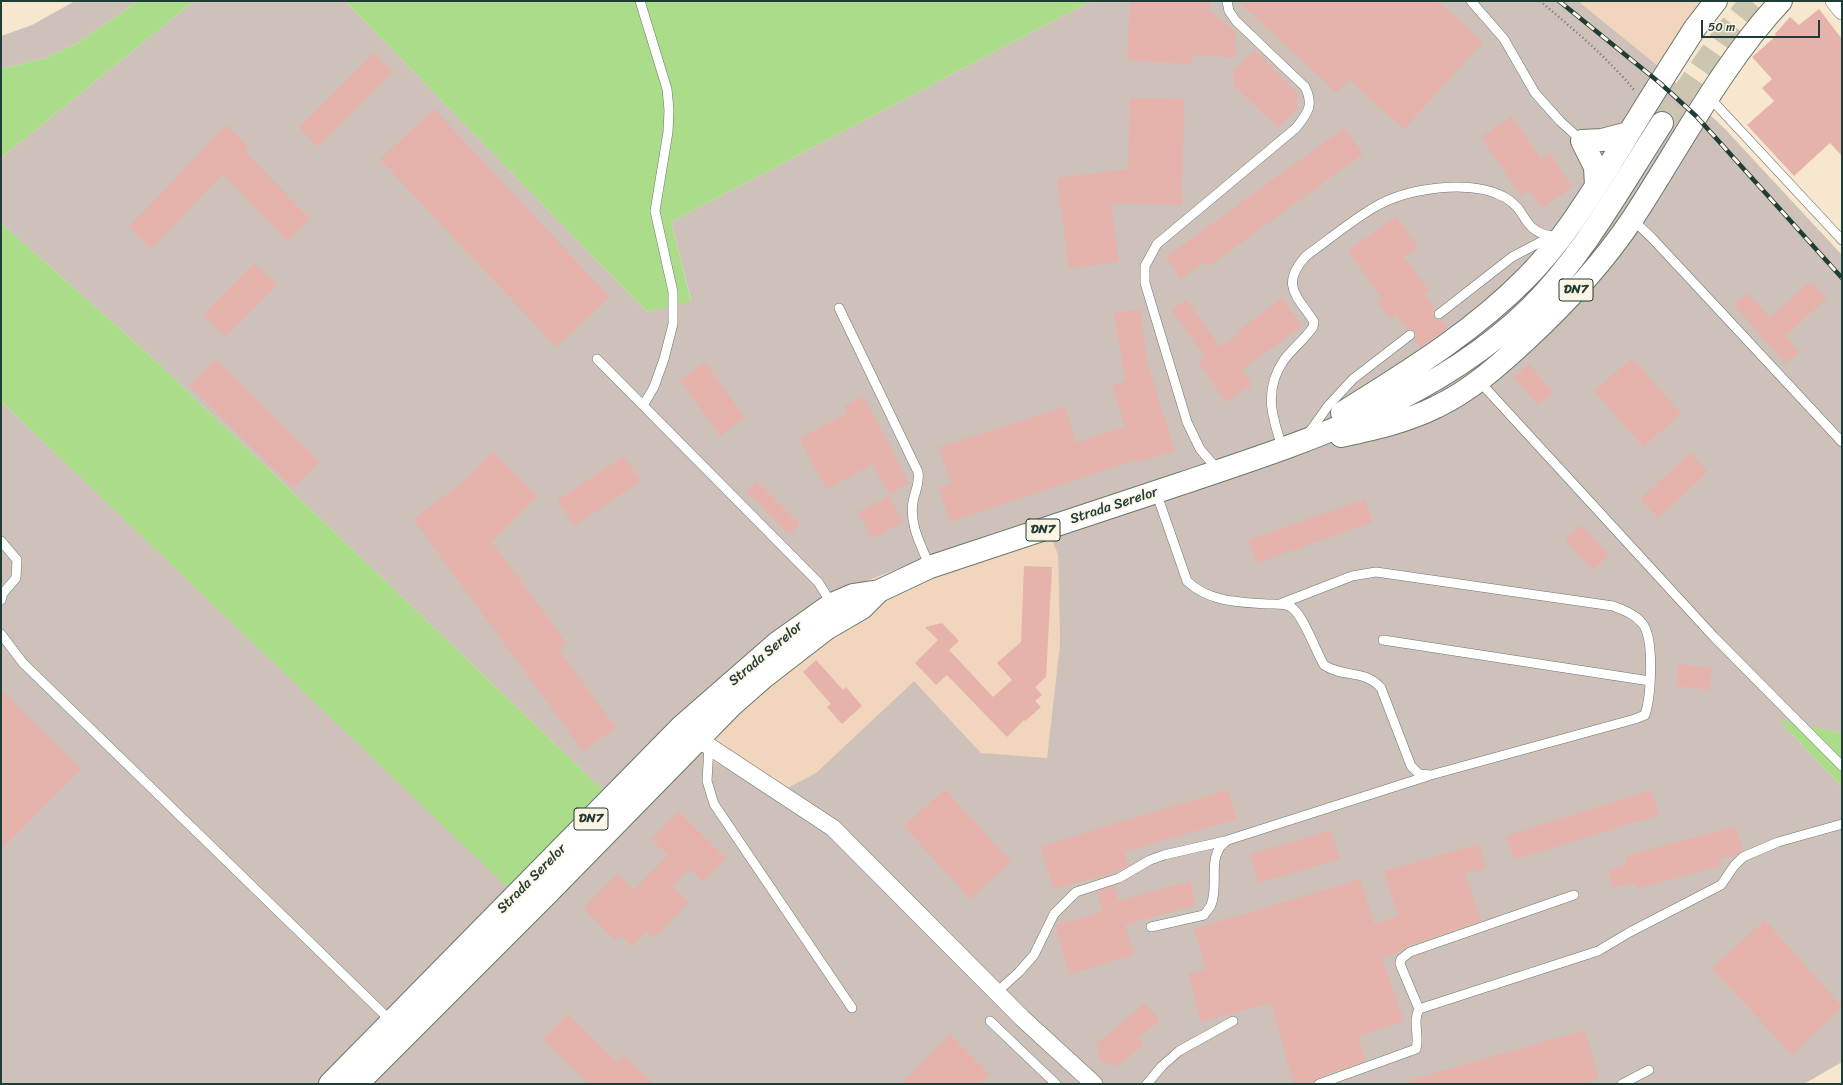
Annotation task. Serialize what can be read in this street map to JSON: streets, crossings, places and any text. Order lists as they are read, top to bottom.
{
  "streets": {
    "highway": ["DN7", "Strada Serelor"]
  },
  "crossings": [
    ["DN7", "Strada Serelor"]
  ],
  "scale_bar": "50 m"
}
